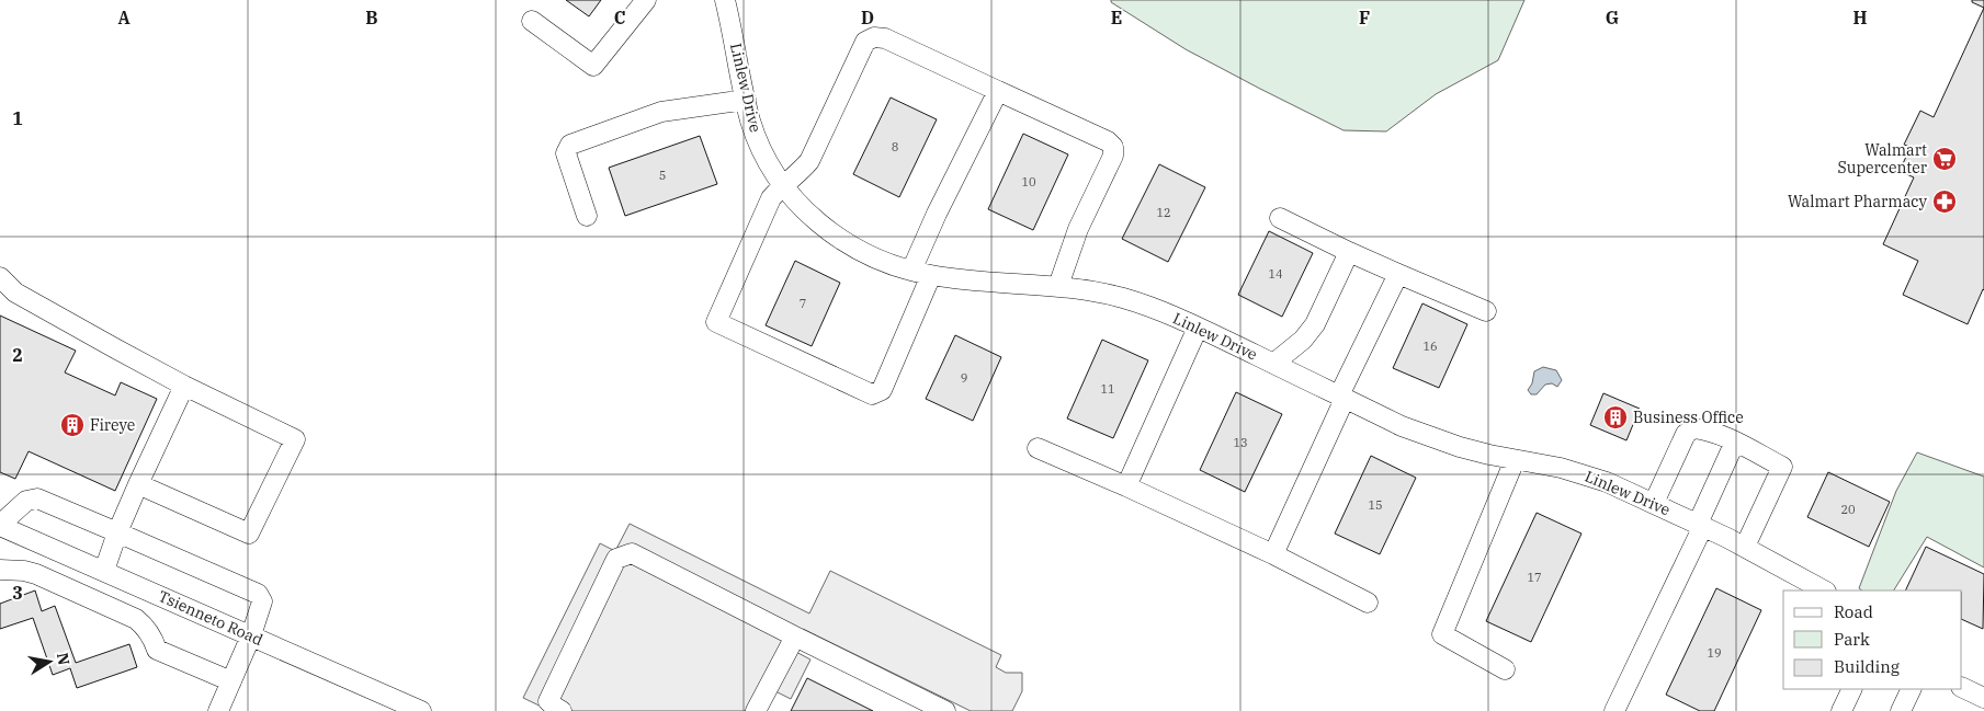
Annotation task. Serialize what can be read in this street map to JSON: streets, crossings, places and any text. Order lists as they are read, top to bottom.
{
  "streets": {
    "street": ["Linlew Drive", "Tsienneto Road"]
  },
  "places": {
    "supermarket": ["Walmart Supercenter"],
    "pharmacy": ["Walmart Pharmacy"],
    "building": ["Business Office", "Fireye"]
  },
  "house_numbers": [
    "8",
    "5",
    "10",
    "12",
    "14",
    "7",
    "16",
    "9",
    "11",
    "13",
    "15",
    "20",
    "17",
    "19"
  ],
  "legend": ["Road", "Park", "Building"],
  "north": "right",
  "grid": {
    "columns": [
      "A",
      "B",
      "C",
      "D",
      "E",
      "F",
      "G",
      "H"
    ],
    "rows": ["1", "2", "3"]
  }
}
